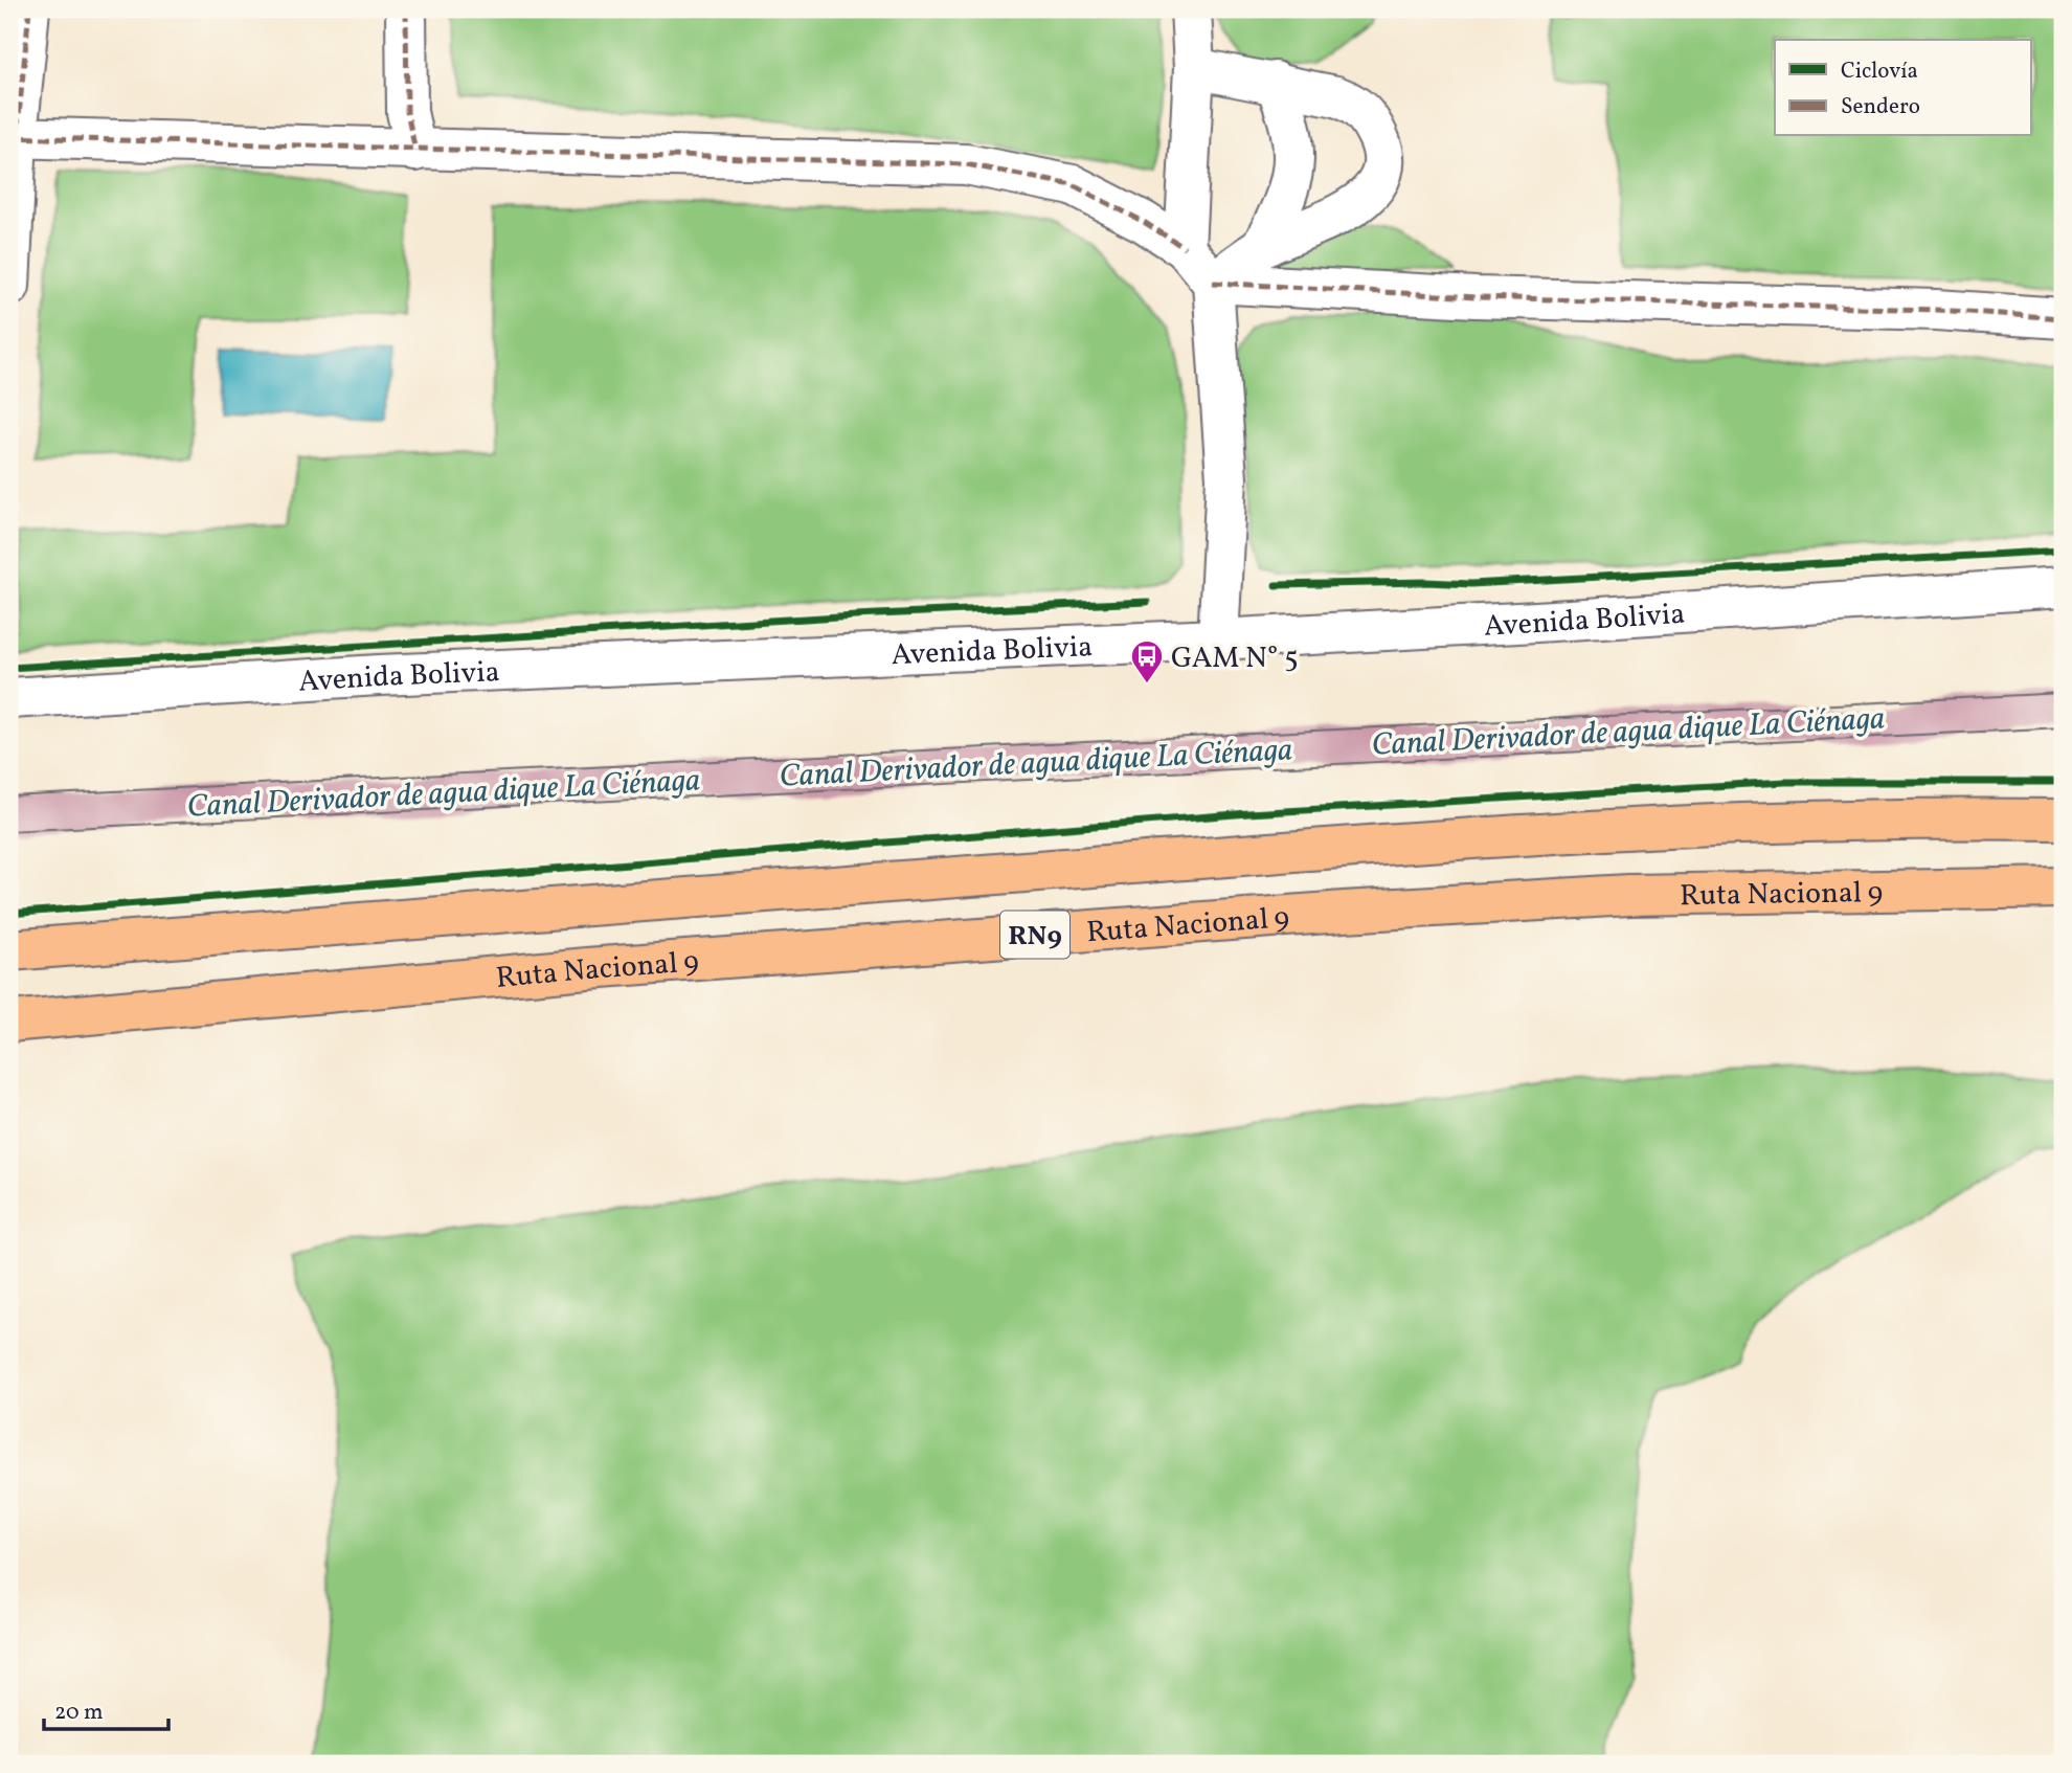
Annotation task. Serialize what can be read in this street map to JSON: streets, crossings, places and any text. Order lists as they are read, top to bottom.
{
  "streets": {
    "highway": ["Ruta Nacional 9", "RN9"],
    "street": ["Avenida Bolivia"]
  },
  "water": ["Canal Derivador de agua dique La Ciénaga"],
  "places": {
    "bus stop": ["GAM N° 5"]
  },
  "legend": ["Ciclovía", "Sendero"],
  "scale_bar": "20 m"
}
